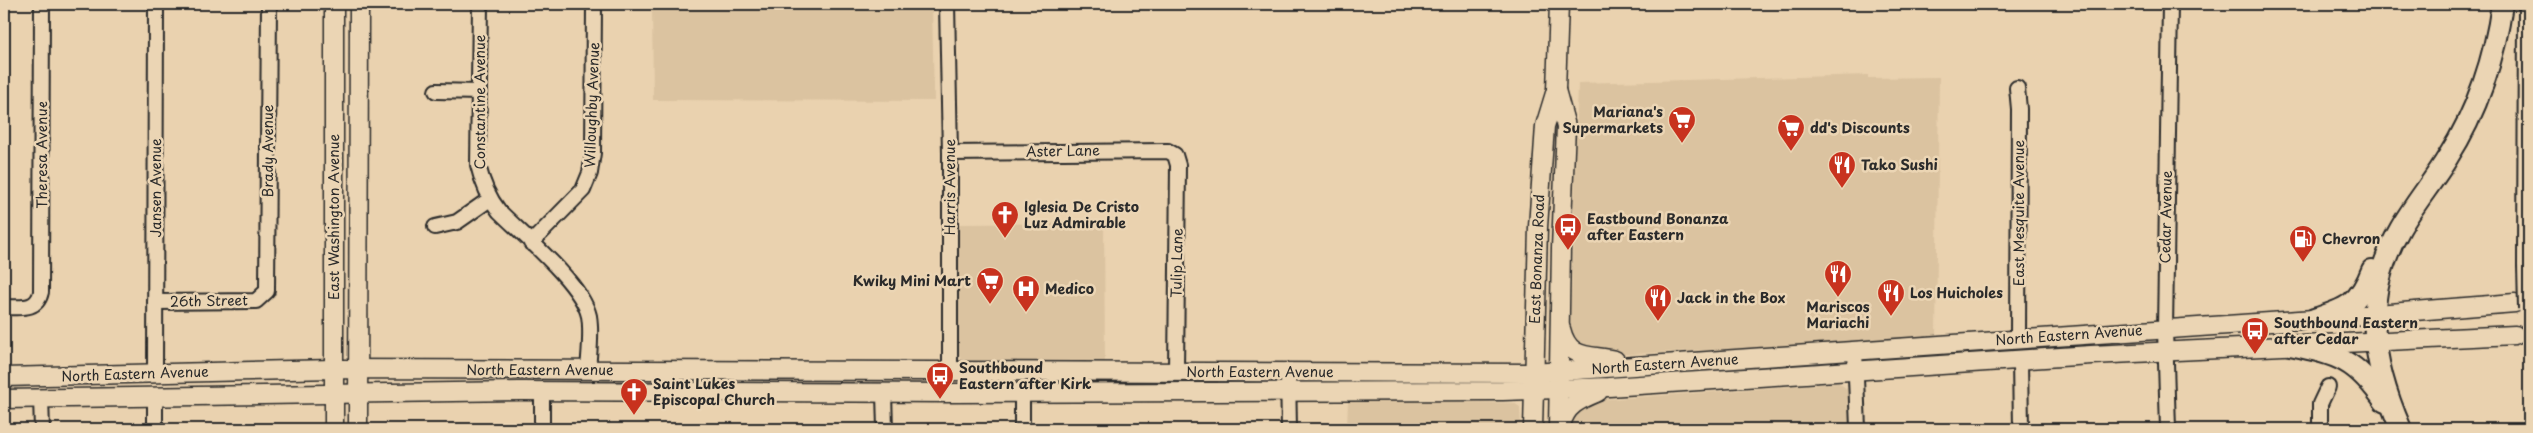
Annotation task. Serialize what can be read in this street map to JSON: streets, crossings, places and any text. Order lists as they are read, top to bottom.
{
  "streets": {
    "main road": ["East Washington Avenue", "East Bonanza Road", "North Eastern Avenue"],
    "street": [
      "Constantine Avenue",
      "Willoughby Avenue",
      "Brady Avenue",
      "Aster Lane",
      "Theresa Avenue",
      "Harris Avenue",
      "Jansen Avenue",
      "East Mesquite Avenue",
      "Cedar Avenue",
      "Tulip Lane",
      "26th Street"
    ]
  },
  "crossings": [
    ["Constantine Avenue", "Willoughby Avenue"],
    ["Constantine Avenue", "North Eastern Avenue"],
    ["Brady Avenue", "26th Street"],
    ["Aster Lane", "Harris Avenue"],
    ["Aster Lane", "Tulip Lane"],
    ["Harris Avenue", "North Eastern Avenue"],
    ["Jansen Avenue", "26th Street"],
    ["Jansen Avenue", "North Eastern Avenue"],
    ["East Mesquite Avenue", "North Eastern Avenue"],
    ["East Washington Avenue", "North Eastern Avenue"],
    ["Cedar Avenue", "North Eastern Avenue"],
    ["East Bonanza Road", "North Eastern Avenue"],
    ["Tulip Lane", "North Eastern Avenue"]
  ],
  "places": {
    "supermarket": ["Mariana's Supermarkets", "dd's Discounts", "Kwiky Mini Mart"],
    "restaurant": [
      "Tako Sushi",
      "Mariscos Mariachi",
      "Los Huicholes",
      "Jack in the Box"
    ],
    "church": ["Iglesia De Cristo Luz Admirable", "Saint Lukes Episcopal Church"],
    "bus stop": ["Eastbound Bonanza after Eastern", "Southbound Eastern after Cedar", "Southbound Eastern after Kirk"],
    "fuel station": ["Chevron"],
    "hospital": ["Medico"]
  }
}
